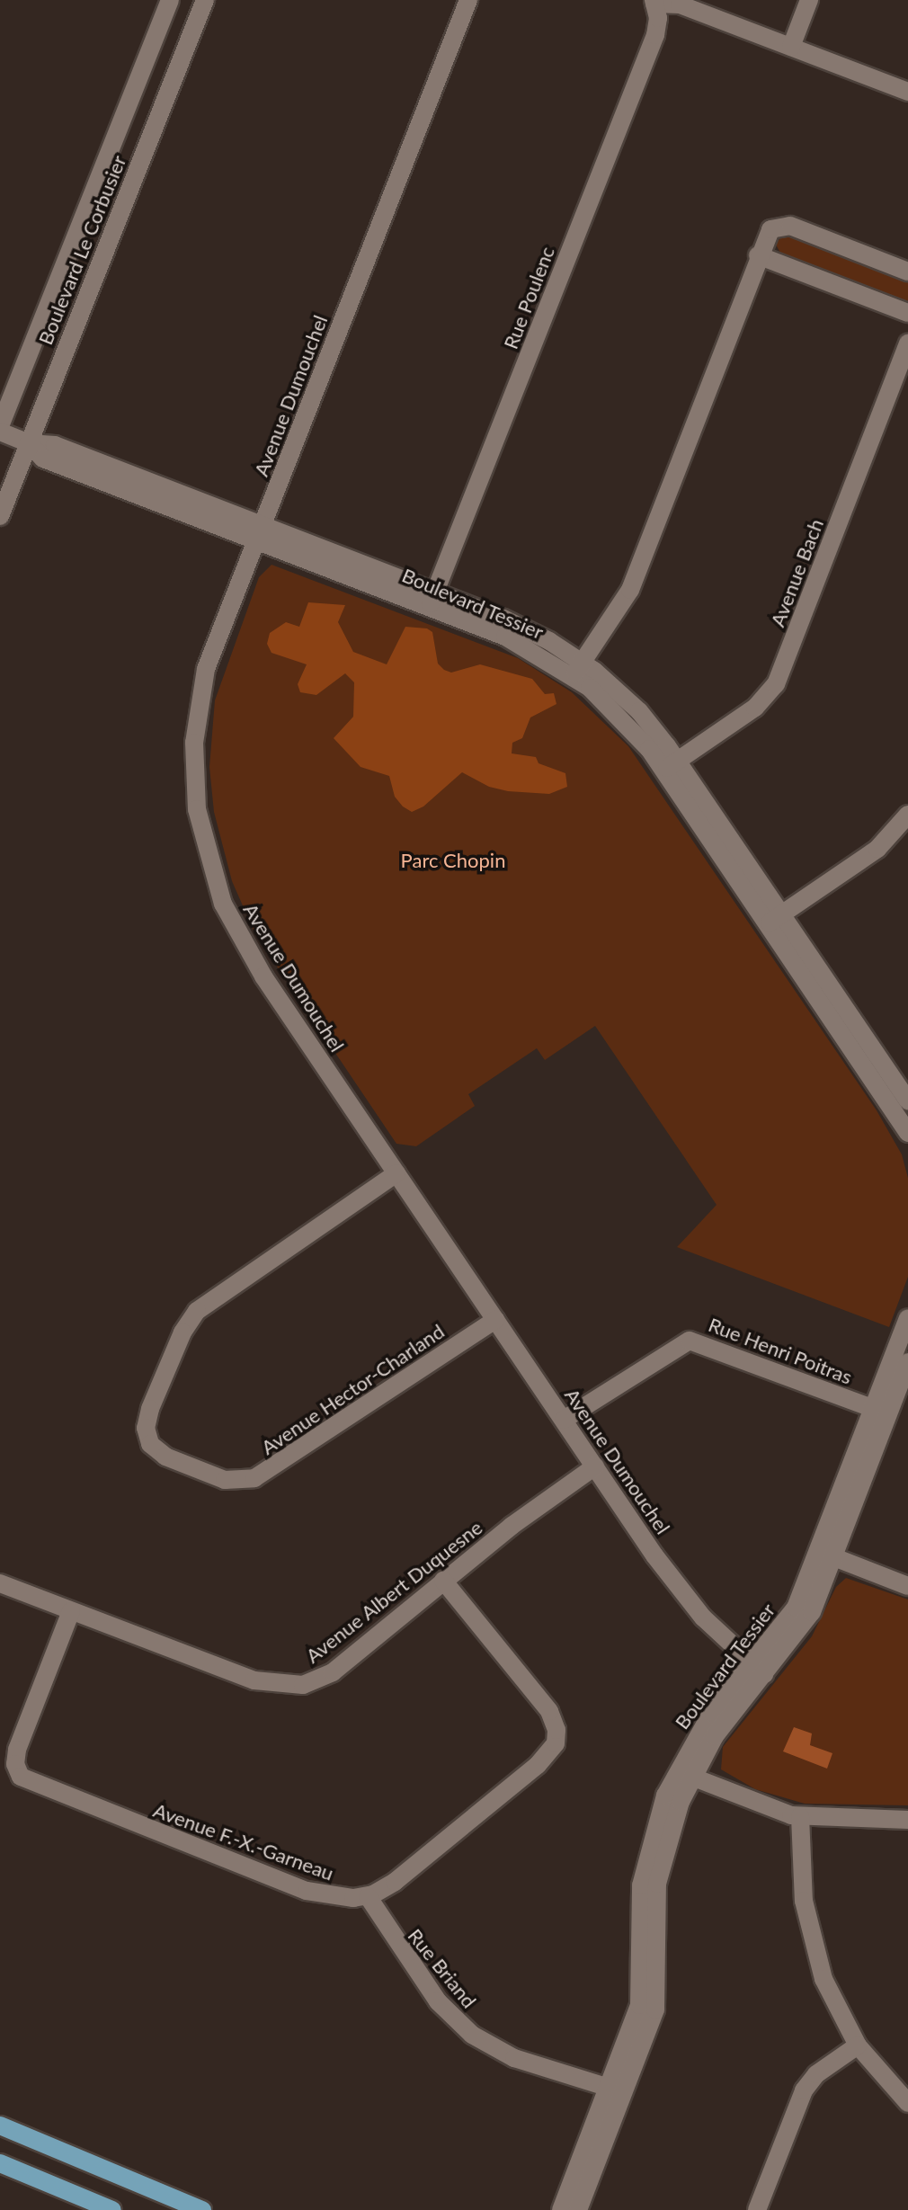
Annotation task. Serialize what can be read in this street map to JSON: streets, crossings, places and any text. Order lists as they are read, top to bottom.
{
  "streets": {
    "street": [
      "Boulevard Le Corbusier",
      "Rue Poulenc",
      "Avenue Dumouchel",
      "Avenue Bach",
      "Boulevard Tessier",
      "Rue Henri Poitras",
      "Avenue Hector-Charland",
      "Avenue Albert Duquesne",
      "Avenue F.-X.-Garneau",
      "Rue Briand"
    ]
  },
  "crossings": [
    ["Boulevard Le Corbusier", "Boulevard Tessier"],
    ["Rue Poulenc", "Boulevard Tessier"],
    ["Avenue Dumouchel", "Boulevard Tessier"],
    ["Avenue Dumouchel", "Rue Henri Poitras"],
    ["Avenue Dumouchel", "Avenue Hector-Charland"],
    ["Avenue Dumouchel", "Avenue Albert Duquesne"],
    ["Avenue Bach", "Boulevard Tessier"],
    ["Boulevard Tessier", "Rue Henri Poitras"],
    ["Boulevard Tessier", "Rue Briand"],
    ["Avenue Albert Duquesne", "Avenue F.-X.-Garneau"],
    ["Avenue F.-X.-Garneau", "Rue Briand"]
  ],
  "parks": ["Parc Chopin"]
}
